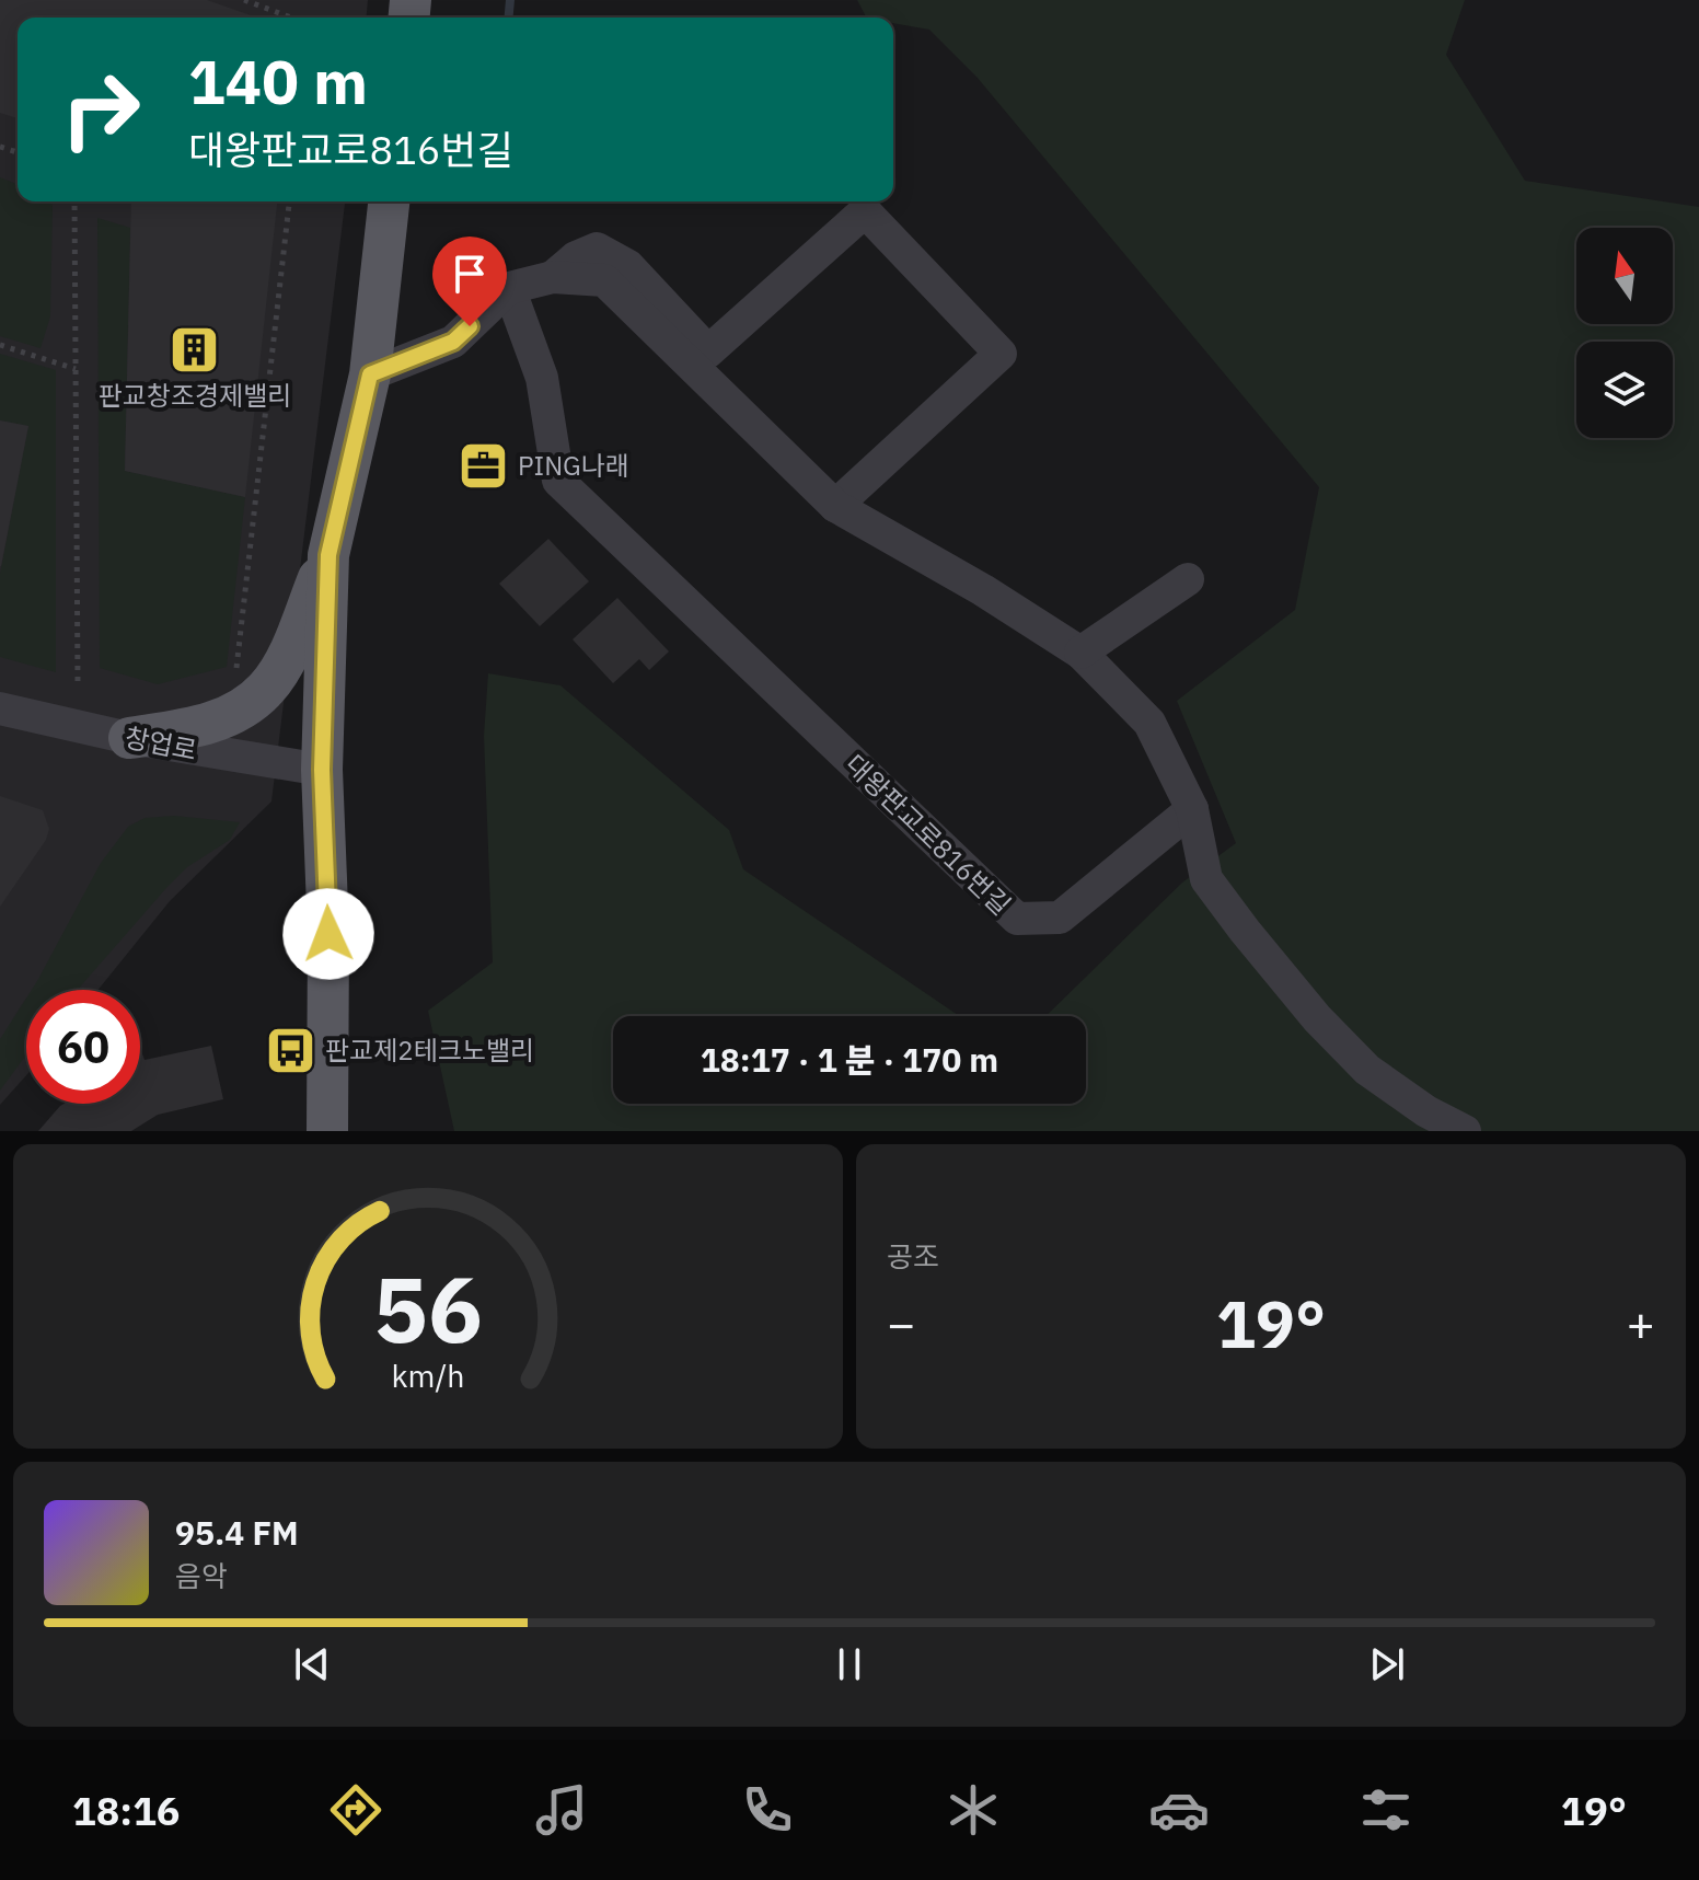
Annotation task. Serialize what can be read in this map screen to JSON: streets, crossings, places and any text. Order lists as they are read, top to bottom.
{
  "streets": {
    "street": ["창업로", "대왕판교로816번길"]
  },
  "places": {
    "building": ["판교창조경제밸리"],
    "office": ["PING나래"],
    "bus stop": ["판교제2테크노밸리"]
  },
  "north": "top",
  "page": {
    "turn": ["140 m", "대왕판교로816번길"],
    "limit": "60",
    "trip": "18:17 · 1 분 · 170 m",
    "tile": "공조",
    "heat": ["−", "19°", "+"],
    "song": ["95.4 FM", "음악"],
    "tabs": ["18:16", "19°"],
    "gauge": ["56", "km/h"]
  }
}
